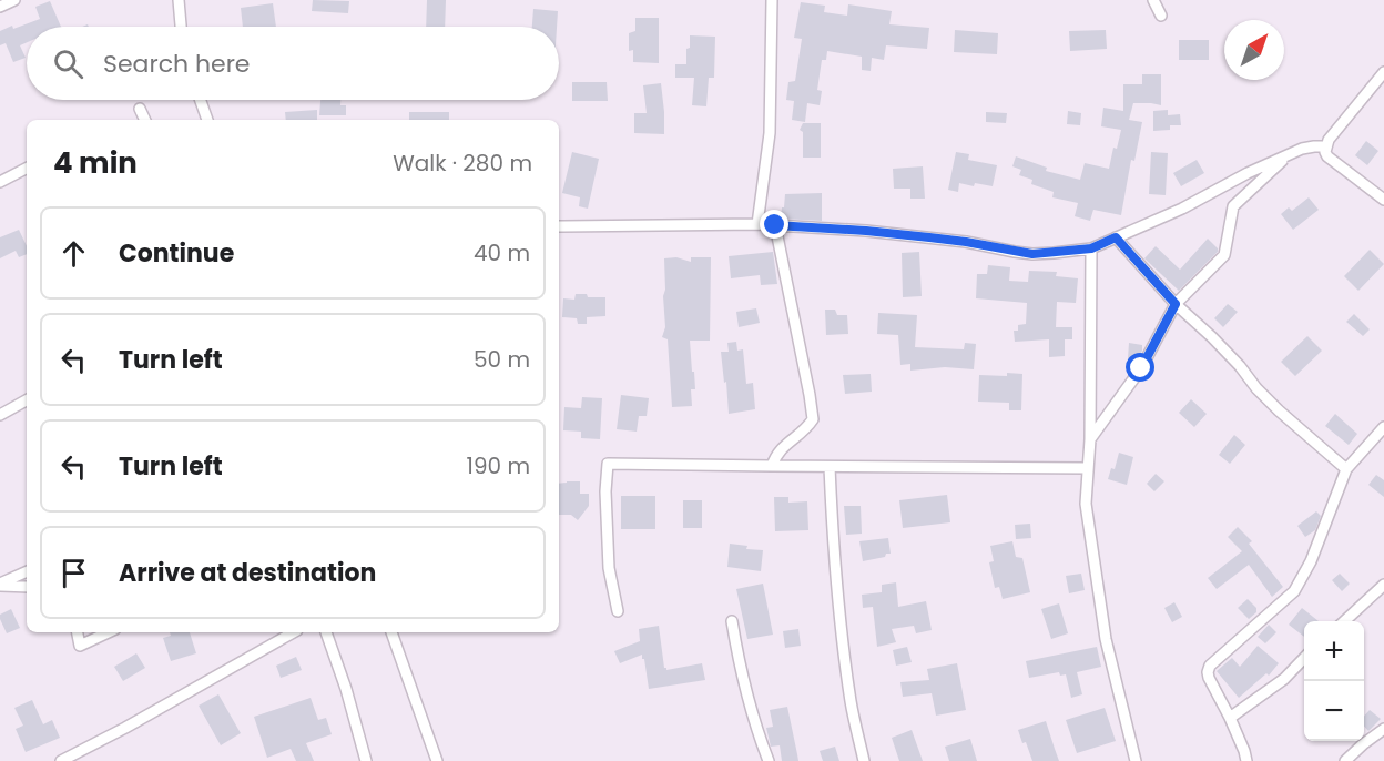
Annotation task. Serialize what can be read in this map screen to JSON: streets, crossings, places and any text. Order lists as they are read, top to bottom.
{
  "north": "top right",
  "page": {
    "search": "Search here",
    "heading": ["4 min", "Walk · 280 m"],
    "list": [
      ["Continue", "40 m"],
      ["Turn left", "50 m"],
      ["Turn left", "190 m"],
      "Arrive at destination"
    ],
    "map_buttons": ["+", "−"]
  }
}
